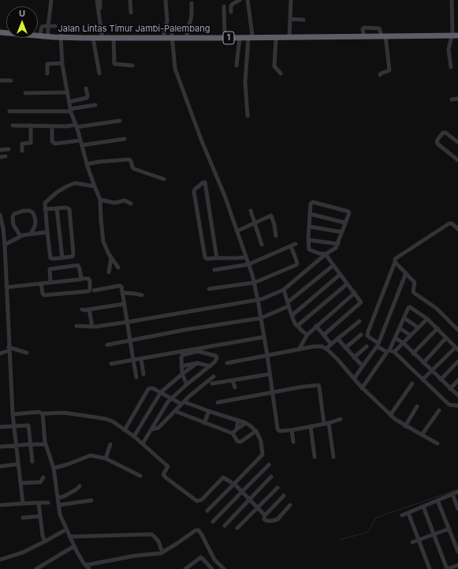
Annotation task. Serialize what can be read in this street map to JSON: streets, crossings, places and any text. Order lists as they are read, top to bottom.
{
  "streets": {
    "highway": ["Jalan Lintas Timur Jambi-Palembang", "1"]
  },
  "north": "top"
}
